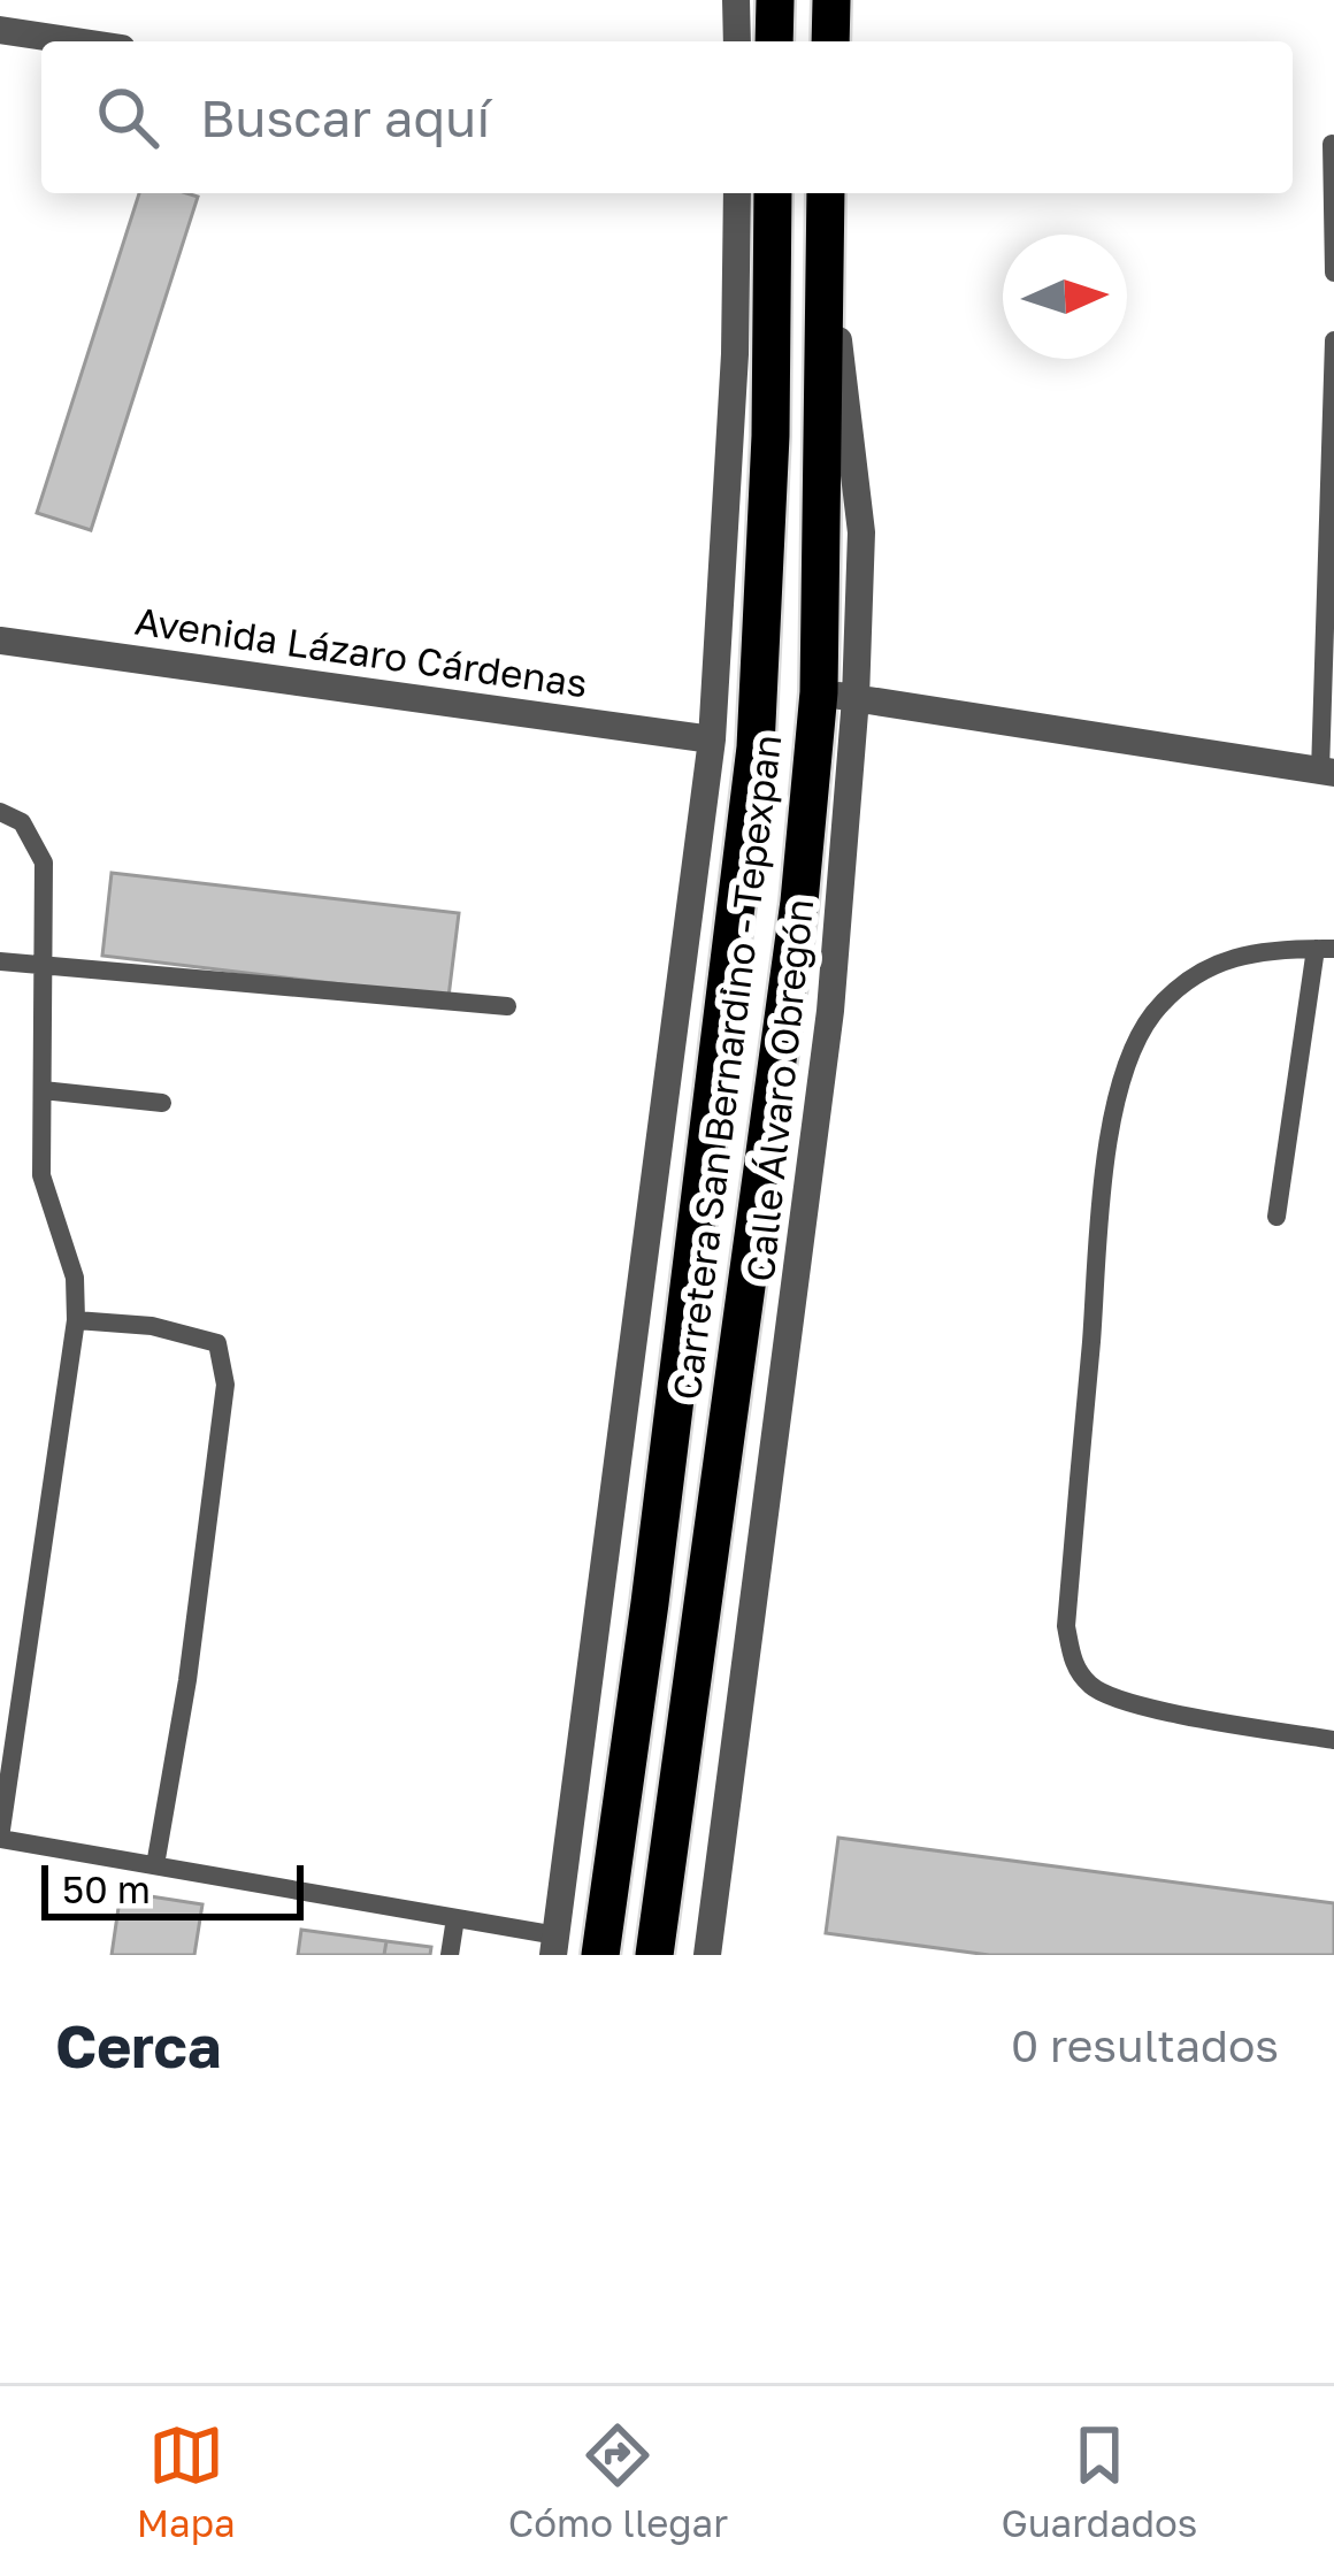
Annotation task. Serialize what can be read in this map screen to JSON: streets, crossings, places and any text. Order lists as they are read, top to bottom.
{
  "streets": {
    "highway": ["Carretera San Bernardino - Tepexpan"],
    "street": ["Avenida Lázaro Cárdenas", "Calle Álvaro Obregón"]
  },
  "crossings": [
    ["Carretera San Bernardino - Tepexpan", "Calle Álvaro Obregón"]
  ],
  "scale_bar": "50 m",
  "north": "right",
  "page": {
    "search": "Buscar aquí",
    "scale": "50 m",
    "heading": ["Cerca", "0 resultados"],
    "nav": ["Mapa", "Cómo llegar", "Guardados"]
  }
}
